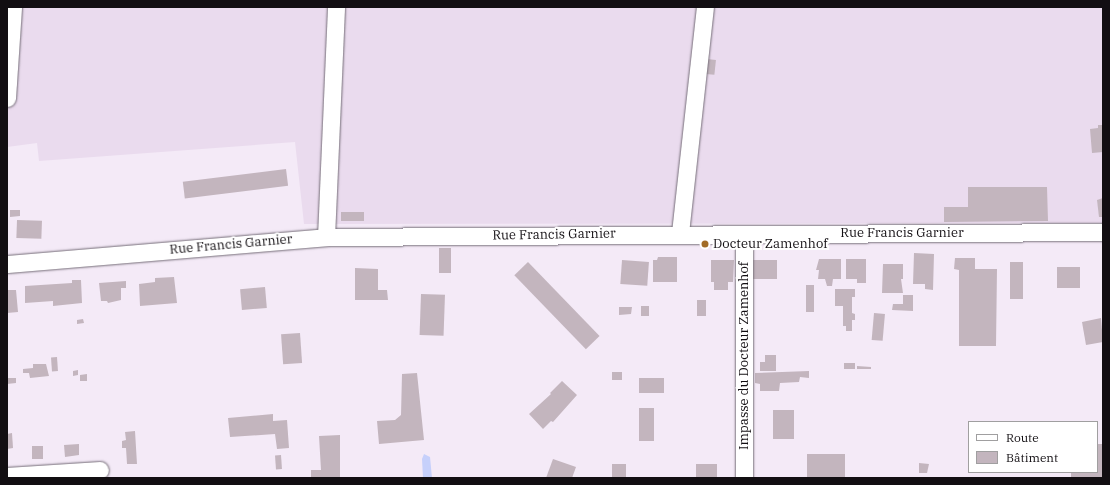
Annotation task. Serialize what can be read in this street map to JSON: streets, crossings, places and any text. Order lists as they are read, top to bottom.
{
  "streets": {
    "street": ["Rue Francis Garnier", "Impasse du Docteur Zamenhof"]
  },
  "crossings": [
    ["Rue Francis Garnier", "Impasse du Docteur Zamenhof"]
  ],
  "places": ["Docteur Zamenhof"],
  "legend": ["Route", "Bâtiment"]
}
